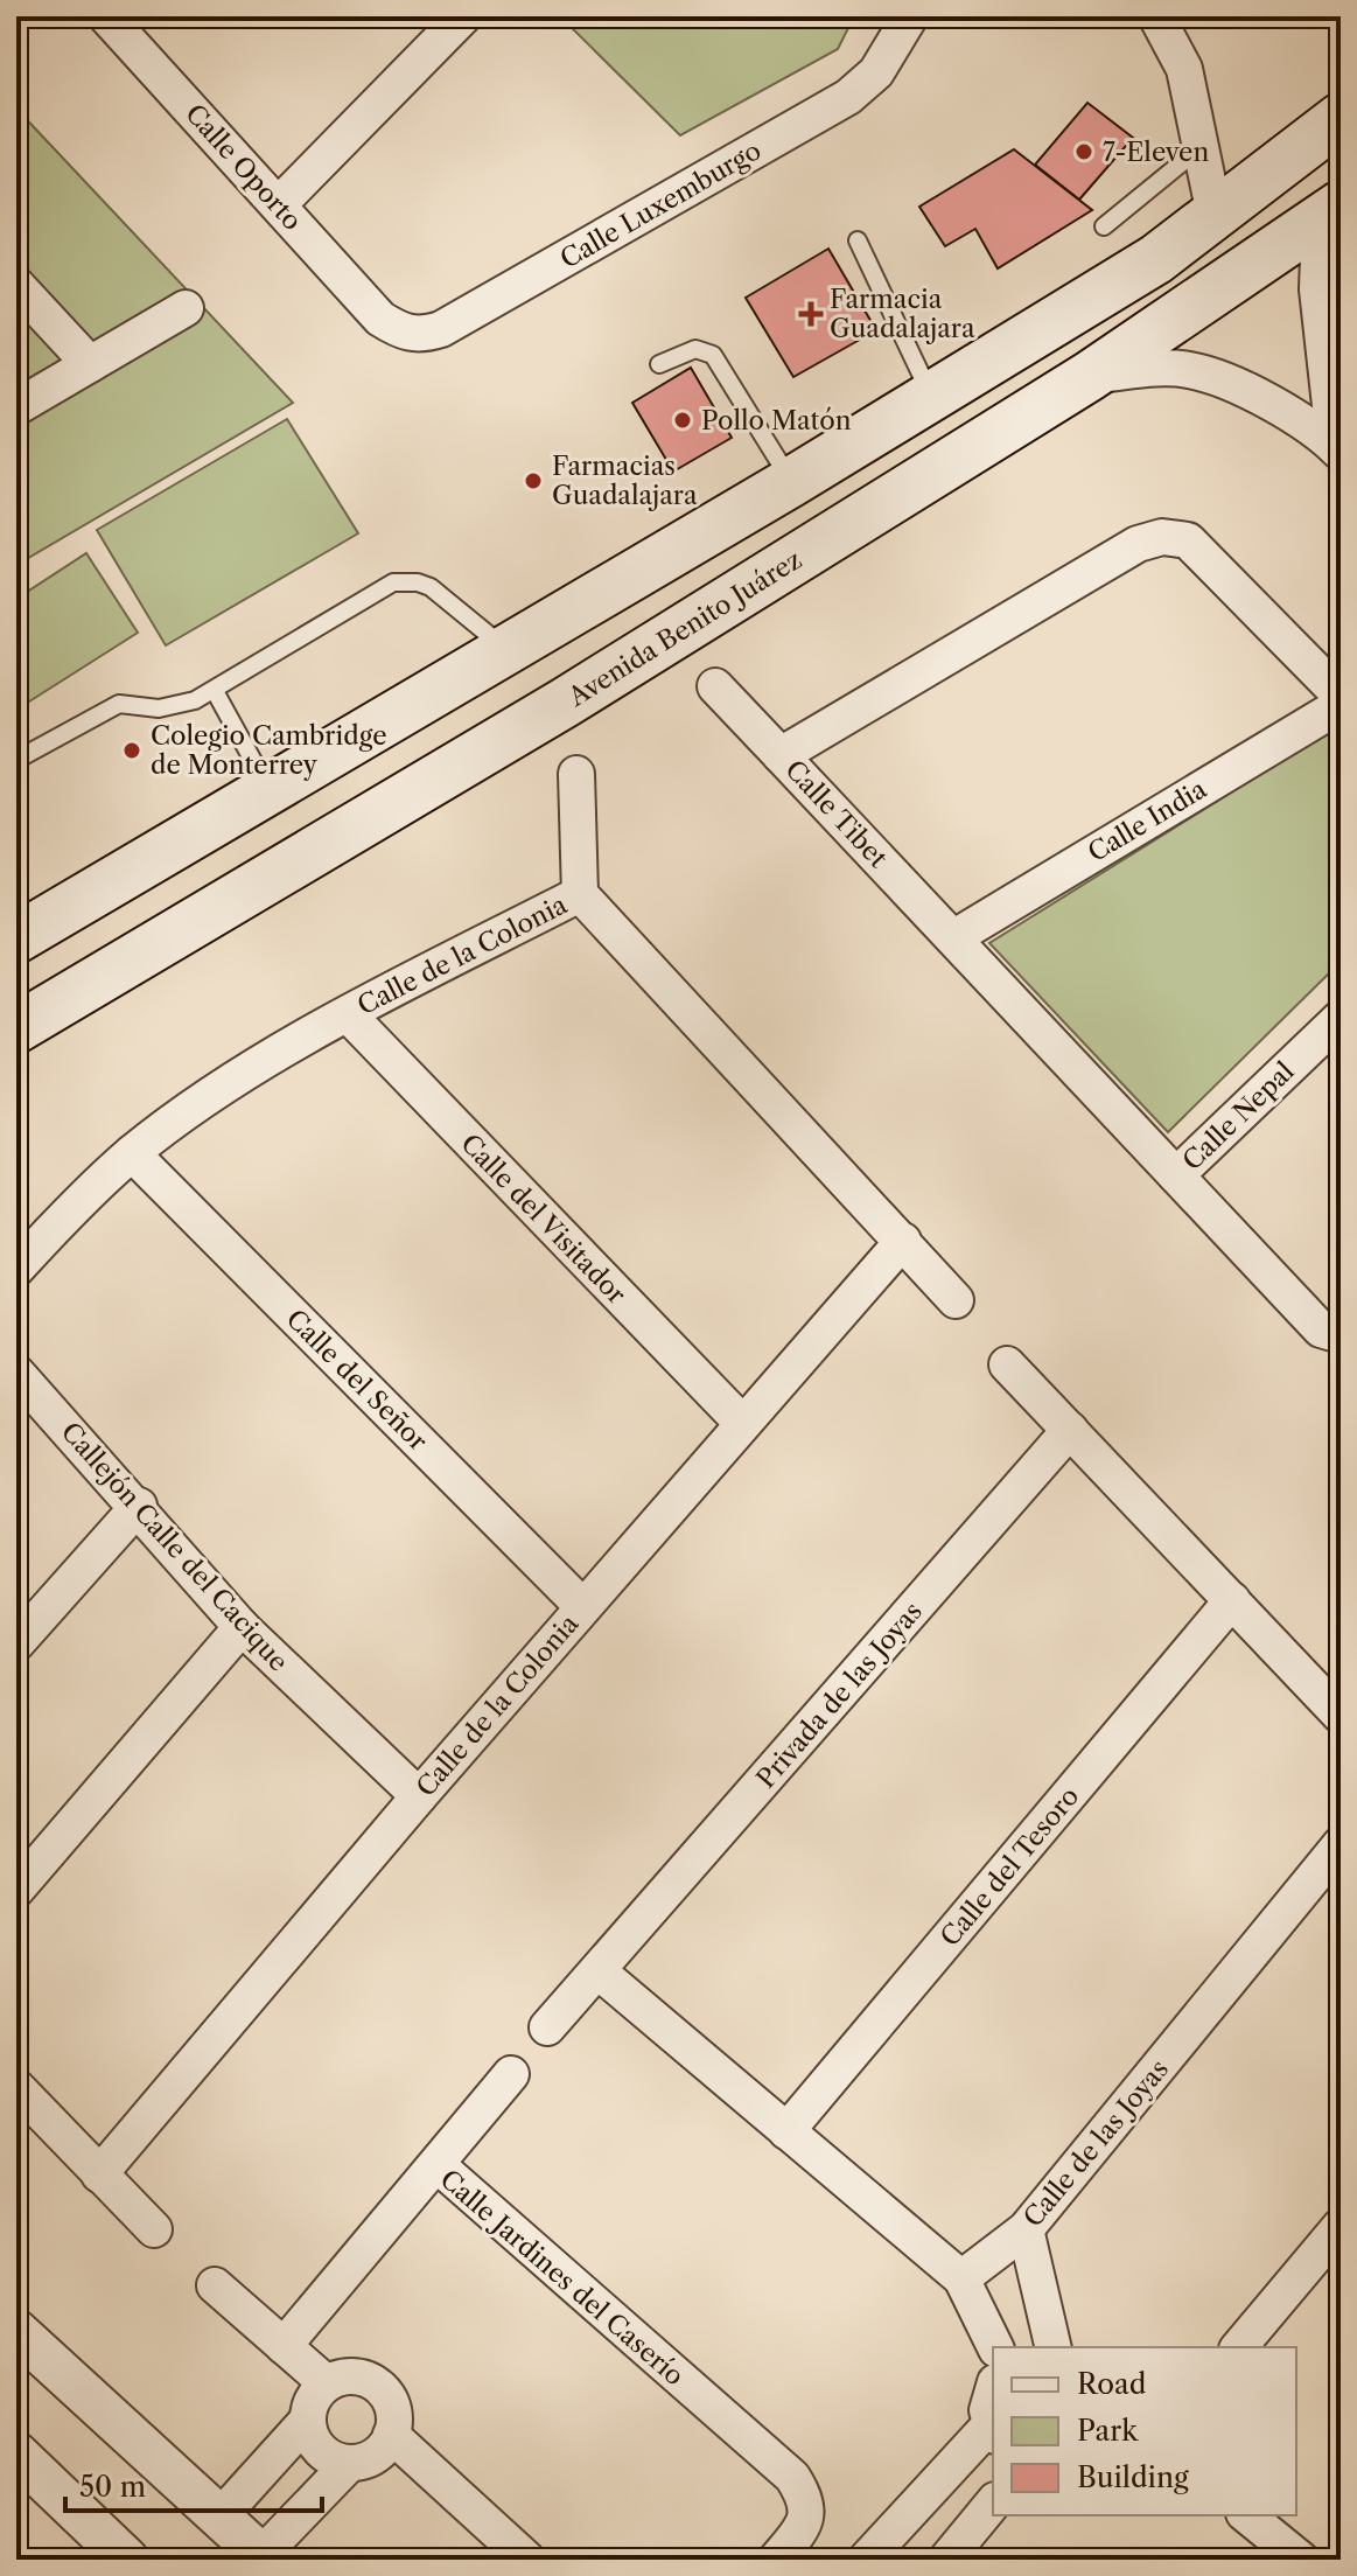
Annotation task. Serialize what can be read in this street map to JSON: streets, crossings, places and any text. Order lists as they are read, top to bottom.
{
  "streets": {
    "main road": ["Avenida Benito Juárez"],
    "street": [
      "Calle Oporto",
      "Calle Luxemburgo",
      "Calle Tibet",
      "Calle India",
      "Calle de la Colonia",
      "Calle Nepal",
      "Calle del Visitador",
      "Calle del Señor",
      "Callejón Calle del Cacique",
      "Privada de las Joyas",
      "Calle del Tesoro",
      "Calle de las Joyas",
      "Calle Jardines del Caserío"
    ]
  },
  "crossings": [
    ["Calle Oporto", "Calle Luxemburgo"],
    ["Calle Tibet", "Calle India"],
    ["Calle Tibet", "Calle Nepal"],
    ["Calle de la Colonia", "Calle del Visitador"],
    ["Calle de la Colonia", "Calle del Señor"],
    ["Calle de la Colonia", "Callejón Calle del Cacique"]
  ],
  "places": {
    "other": [
      "7-Eleven",
      "Pollo Matón",
      "Farmacias Guadalajara",
      "Colegio Cambridge de Monterrey"
    ],
    "health": ["Farmacia Guadalajara"]
  },
  "legend": ["Road", "Park", "Building"],
  "scale_bar": "50 m"
}
